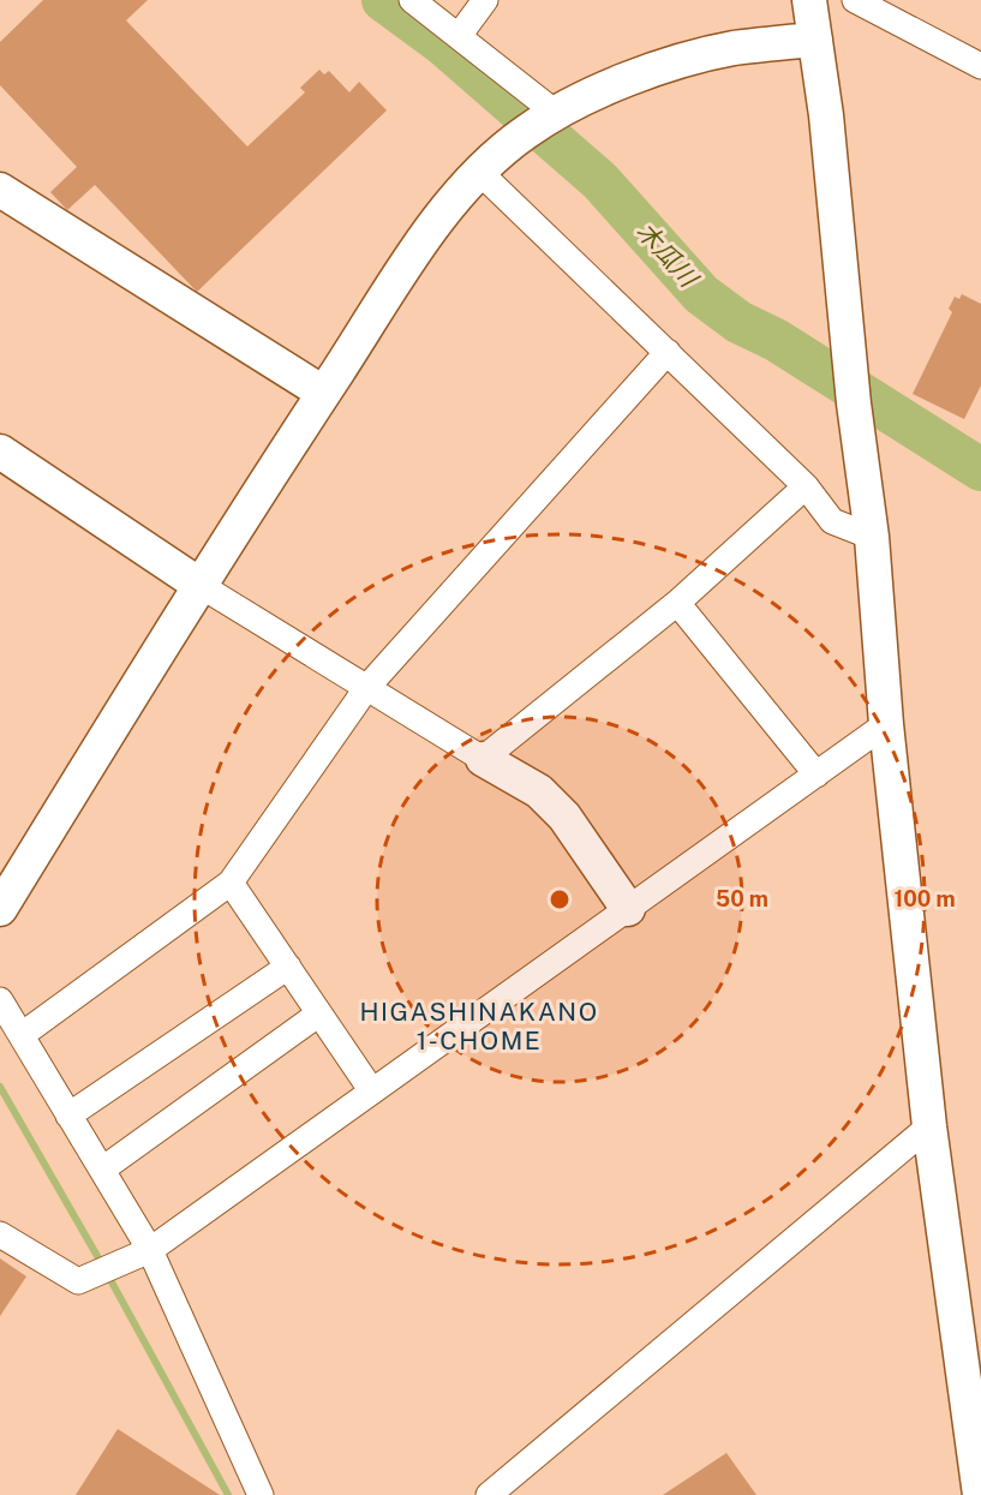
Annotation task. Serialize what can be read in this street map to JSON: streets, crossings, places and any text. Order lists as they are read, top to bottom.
{
  "districts": ["HIGASHINAKANO 1-CHOME"],
  "water": ["木瓜川"],
  "rings": ["50 m", "100 m"]
}
